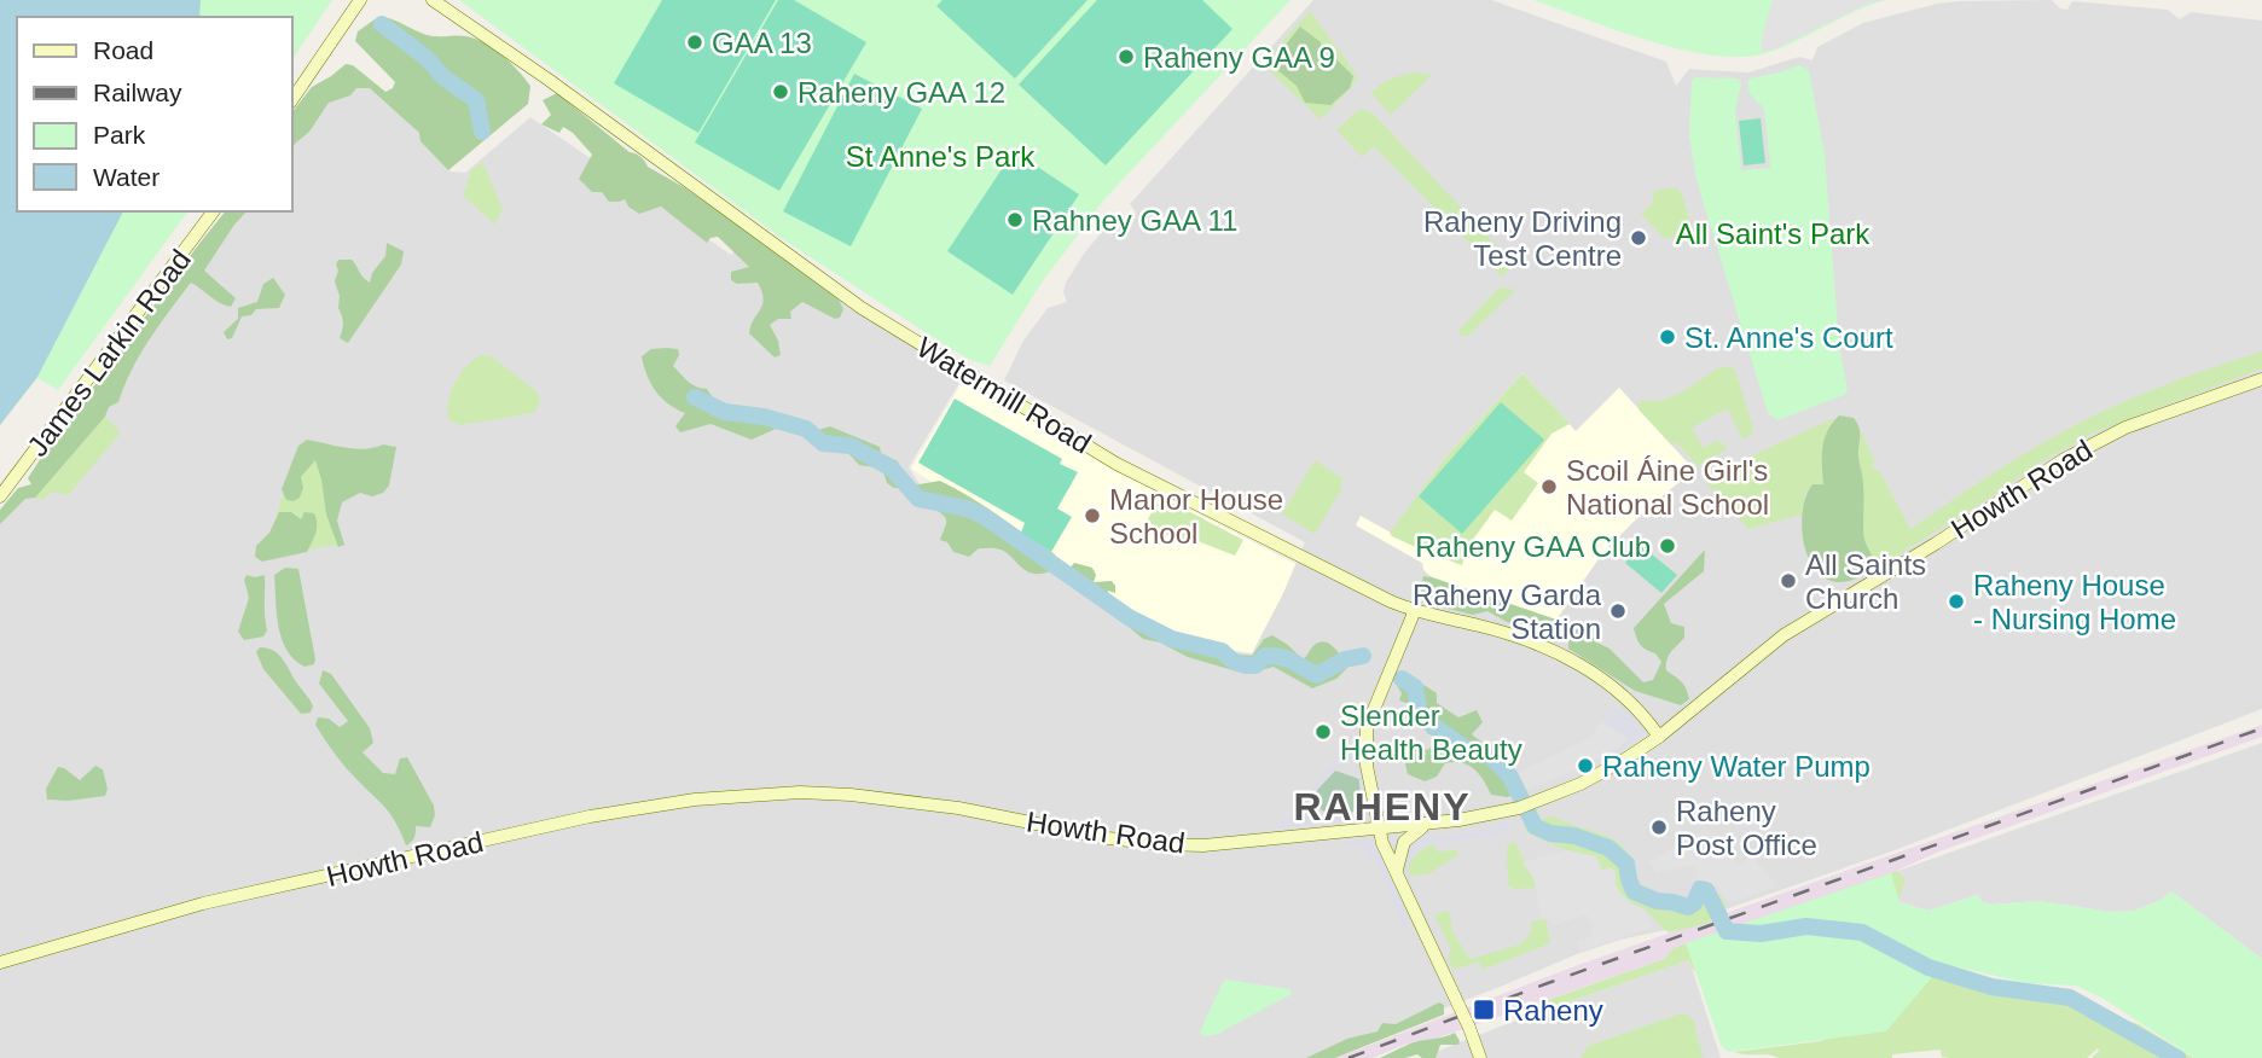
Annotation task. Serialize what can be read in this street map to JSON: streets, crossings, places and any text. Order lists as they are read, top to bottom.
{
  "streets": {
    "main road": ["James Larkin Road", "Watermill Road", "Howth Road"]
  },
  "crossings": [
    ["Watermill Road", "Howth Road"]
  ],
  "districts": ["RAHENY"],
  "parks": ["St Anne's Park", "All Saint's Park"],
  "places": {
    "other": [
      "GAA 13",
      "Raheny GAA 9",
      "Raheny GAA 12",
      "Rahney GAA 11",
      "Raheny Driving Test Centre",
      "St. Anne's Court",
      "Scoil Áine Girl's National School",
      "Manor House School",
      "Raheny GAA Club",
      "All Saints Church",
      "Raheny House - Nursing Home",
      "Raheny Garda Station",
      "Slender Health Beauty",
      "Raheny Water Pump",
      "Raheny Post Office"
    ],
    "transit": ["Raheny"]
  },
  "legend": [
    "Road",
    "Railway",
    "Park",
    "Water"
  ]
}
